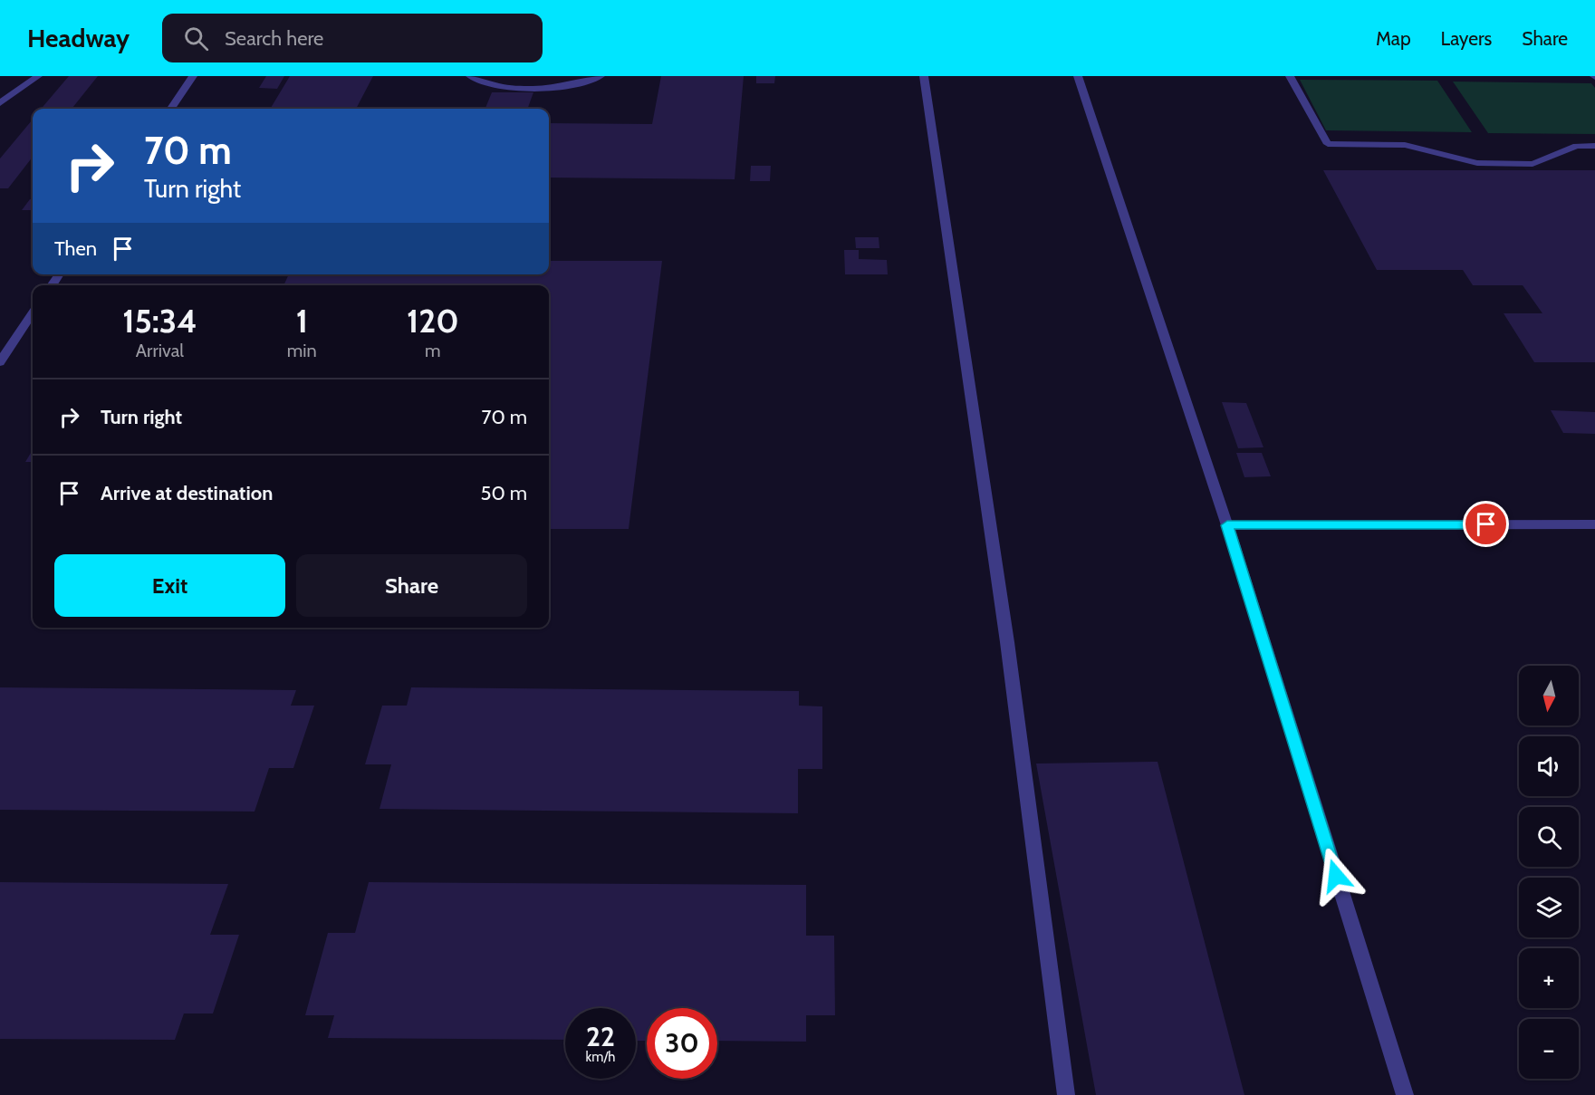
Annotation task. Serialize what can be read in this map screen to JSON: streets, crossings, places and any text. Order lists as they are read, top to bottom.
{
  "north": "bottom",
  "page": {
    "header": "Headway",
    "search": "Search here",
    "nav": ["Map", "Layers", "Share"],
    "turn": ["70 m", "Turn right"],
    "then": "Then",
    "eta": [
      "15:34",
      "Arrival",
      "1",
      "min",
      "120",
      "m"
    ],
    "list": [
      {
        "name": "Turn right",
        "value": "70 m"
      },
      {
        "name": "Arrive at destination",
        "value": "50 m"
      }
    ],
    "buttons": ["Exit", "Share"],
    "map_buttons": ["+", "−"],
    "speed": "22 km/h",
    "limit": "30"
  }
}
